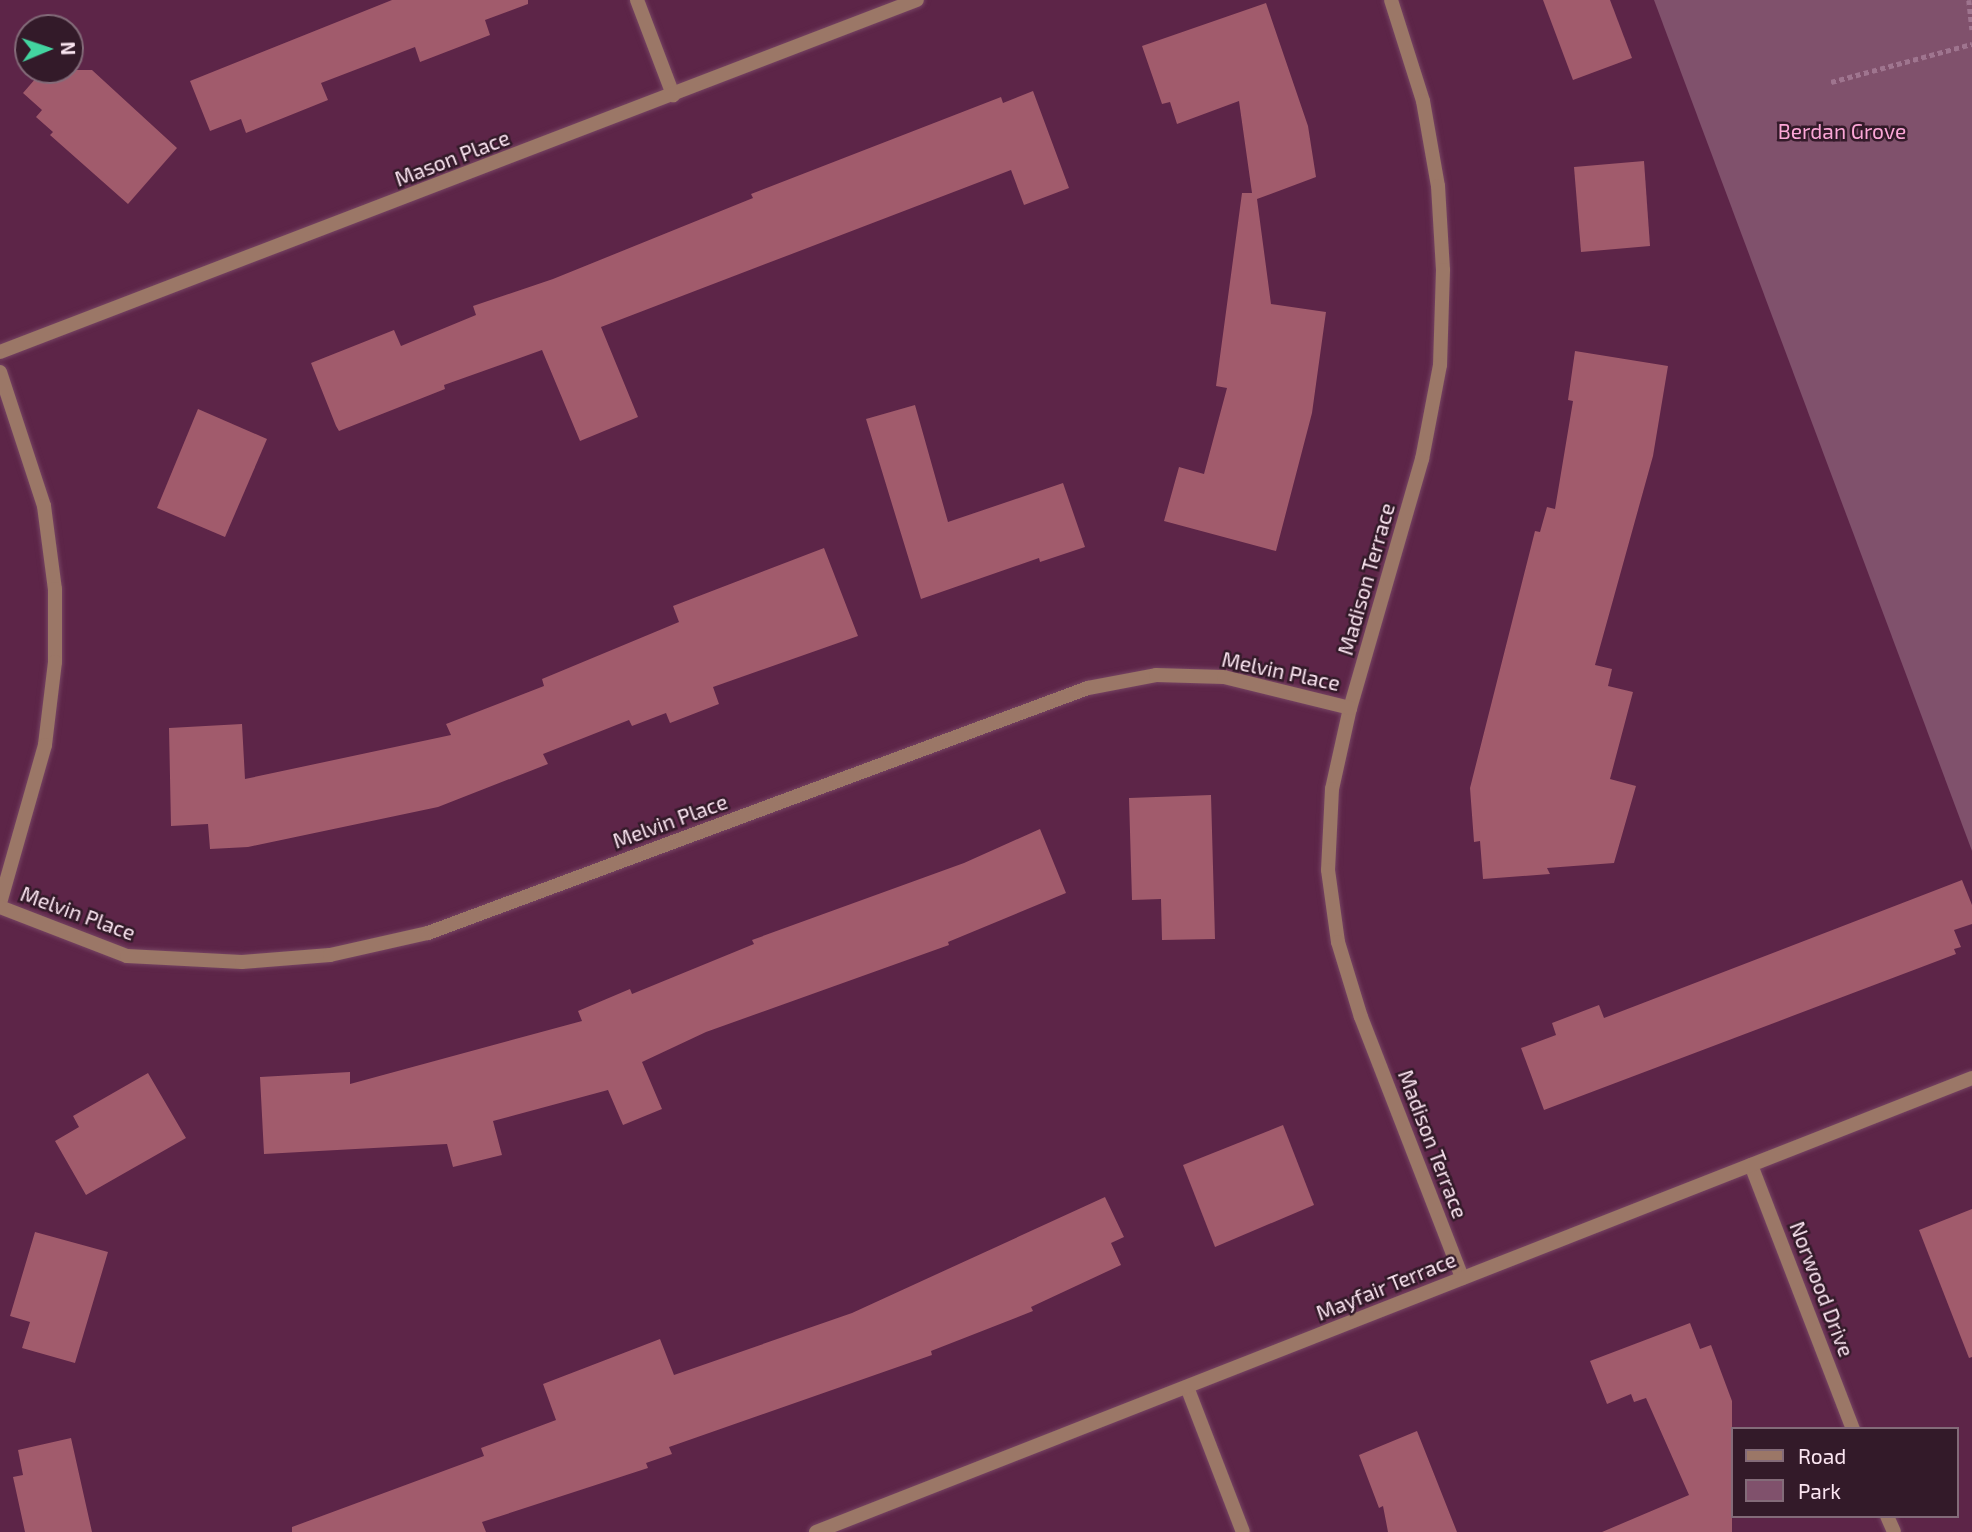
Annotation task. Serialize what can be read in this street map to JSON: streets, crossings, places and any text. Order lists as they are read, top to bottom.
{
  "streets": {
    "street": [
      "Mason Place",
      "Madison Terrace",
      "Melvin Place",
      "Mayfair Terrace",
      "Norwood Drive"
    ]
  },
  "crossings": [
    ["Madison Terrace", "Melvin Place"],
    ["Madison Terrace", "Mayfair Terrace"],
    ["Mayfair Terrace", "Norwood Drive"]
  ],
  "parks": ["Berdan Grove"],
  "legend": ["Road", "Park"],
  "north": "right"
}
